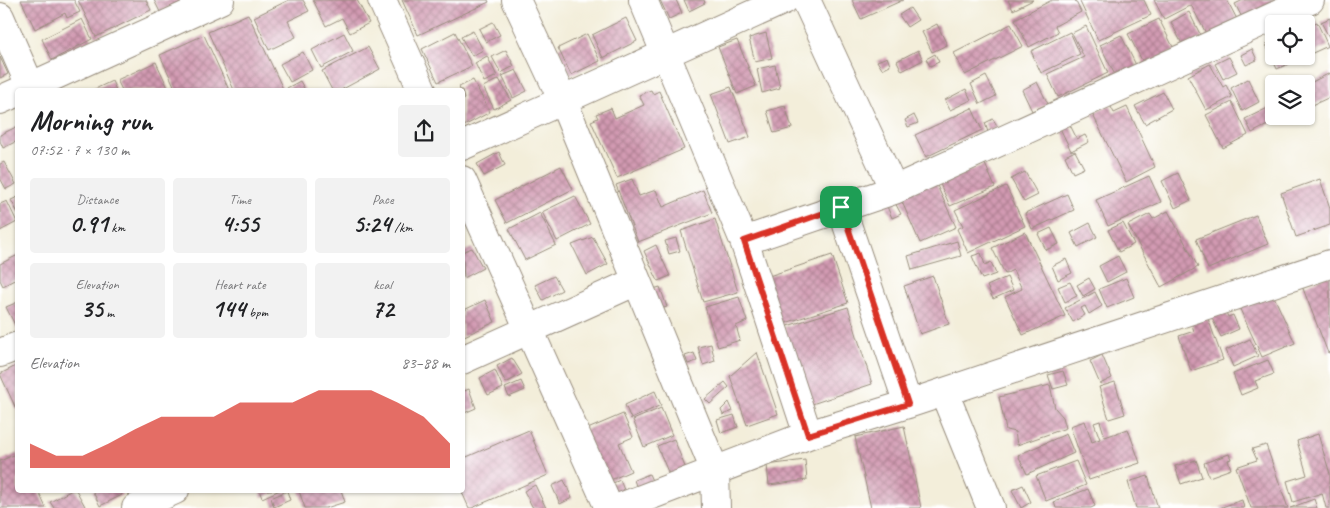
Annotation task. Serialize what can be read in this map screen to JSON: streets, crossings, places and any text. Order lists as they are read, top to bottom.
{
  "page": {
    "heading": ["Morning run", "07:52 · 7 × 130 m"],
    "stats": [
      ["Distance", "0.91 km"],
      ["Time", "4:55"],
      ["Pace", "5:24 /km"],
      ["Elevation", "35 m"],
      ["Heart rate", "144 bpm"],
      ["kcal", "72"]
    ],
    "chart": ["Elevation", "83–88 m"]
  }
}
